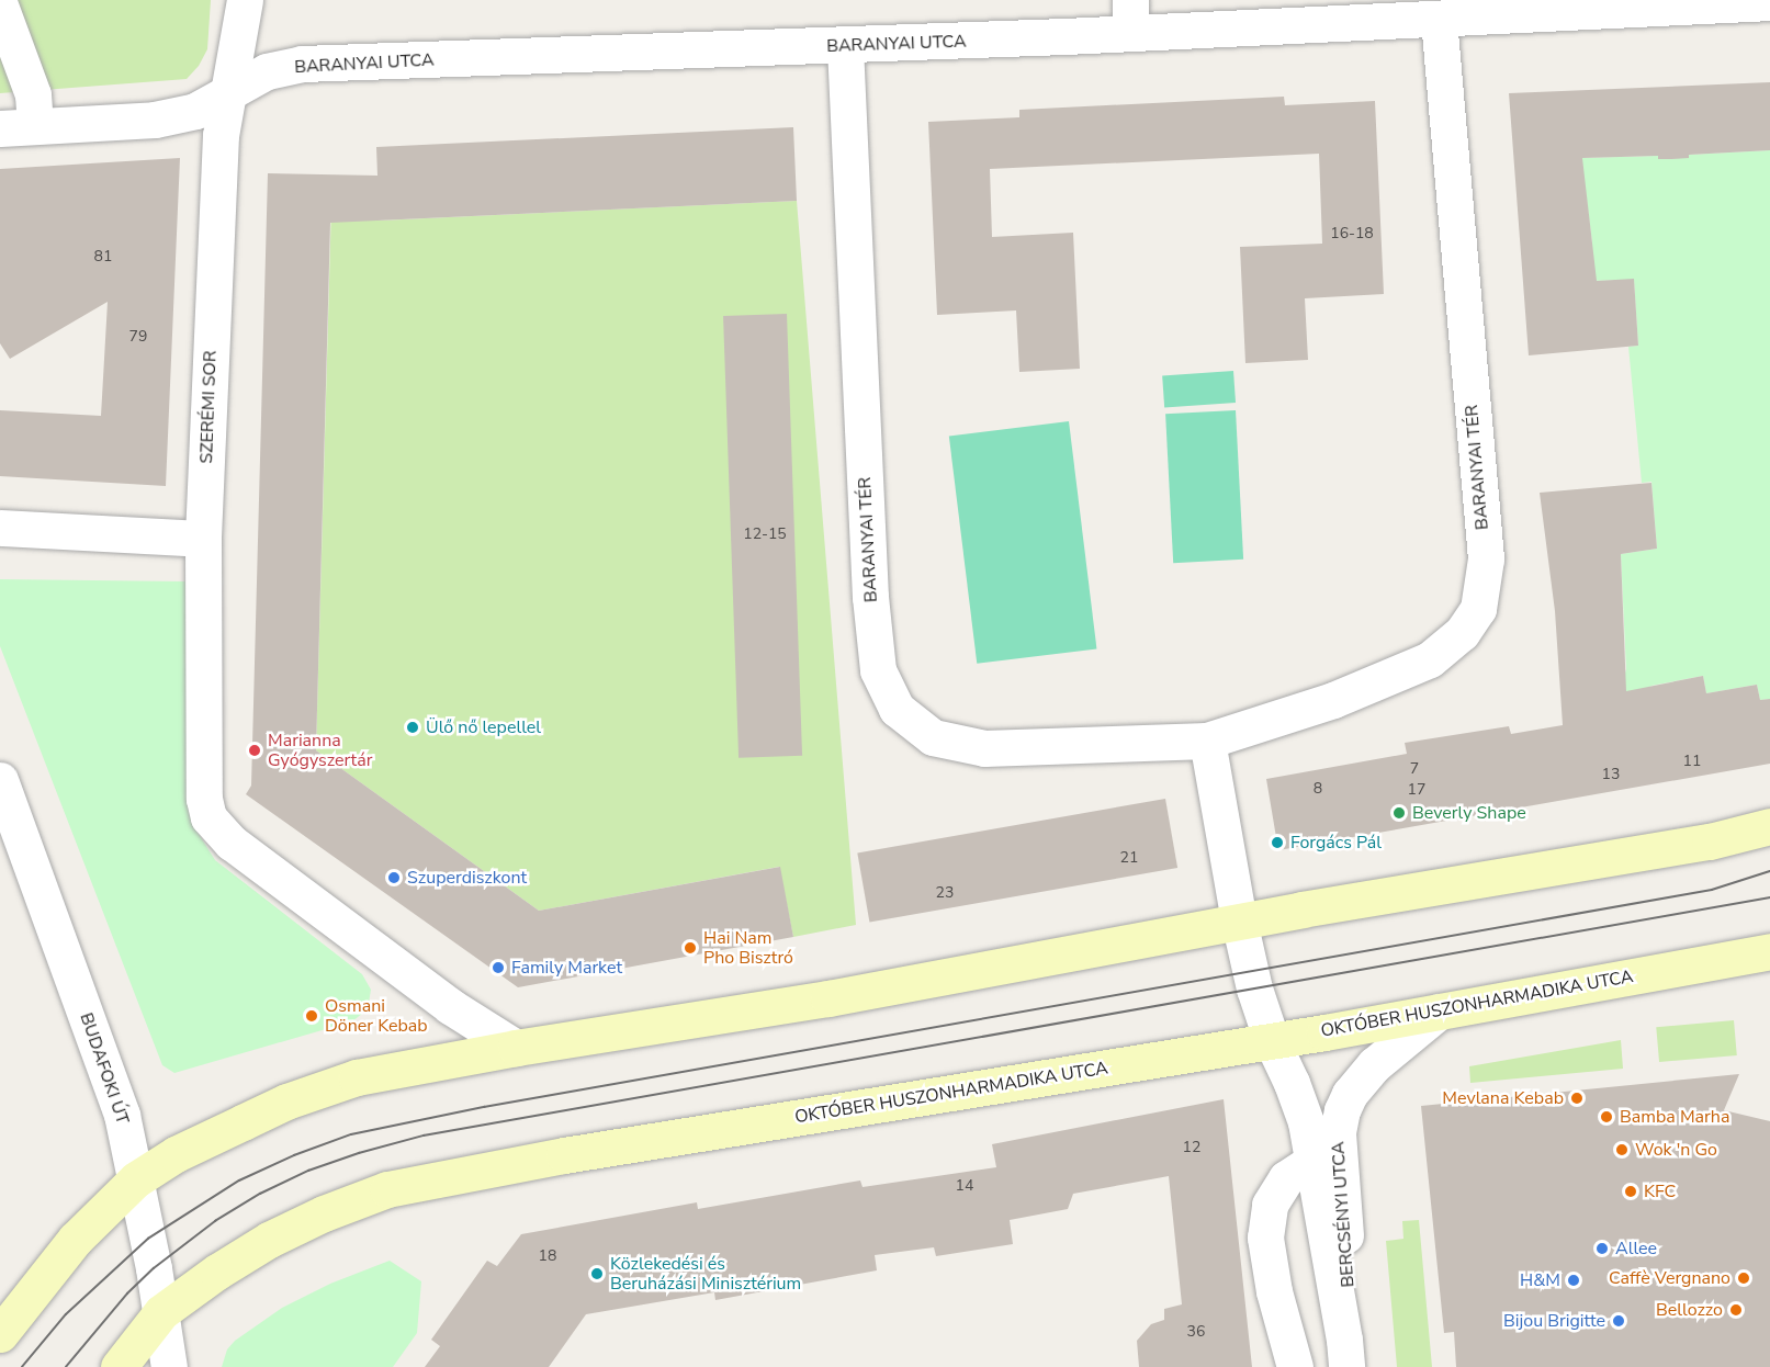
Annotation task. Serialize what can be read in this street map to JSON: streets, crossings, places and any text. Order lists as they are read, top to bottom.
{
  "streets": {
    "main road": ["OKTÓBER HUSZONHARMADIKA UTCA"],
    "street": [
      "BARANYAI UTCA",
      "SZERÉMI SOR",
      "BARANYAI TÉR",
      "BUDAFOKI ÚT",
      "BERCSÉNYI UTCA"
    ]
  },
  "crossings": [
    ["BARANYAI UTCA", "SZERÉMI SOR"],
    ["BARANYAI UTCA", "BARANYAI TÉR"],
    ["OKTÓBER HUSZONHARMADIKA UTCA", "BUDAFOKI ÚT"],
    ["OKTÓBER HUSZONHARMADIKA UTCA", "BERCSÉNYI UTCA"]
  ],
  "places": [
    "Ülő nő lepellel",
    "Marianna Gyógyszertár",
    "Beverly Shape",
    "Forgács Pál",
    "Szuperdiszkont",
    "Hai Nam Pho Bisztró",
    "Family Market",
    "Osmani Döner Kebab",
    "Mevlana Kebab",
    "Bamba Marha",
    "Wok 'n Go",
    "KFC",
    "Allee",
    "Közlekedési és Beruházási Minisztérium",
    "Caffè Vergnano",
    "H&M",
    "Bellozzo",
    "Bijou Brigitte"
  ],
  "house_numbers": [
    "16-18",
    "81",
    "79",
    "12-15",
    "11",
    "7",
    "13",
    "8",
    "17",
    "21",
    "23",
    "12",
    "14",
    "18",
    "36"
  ]
}
